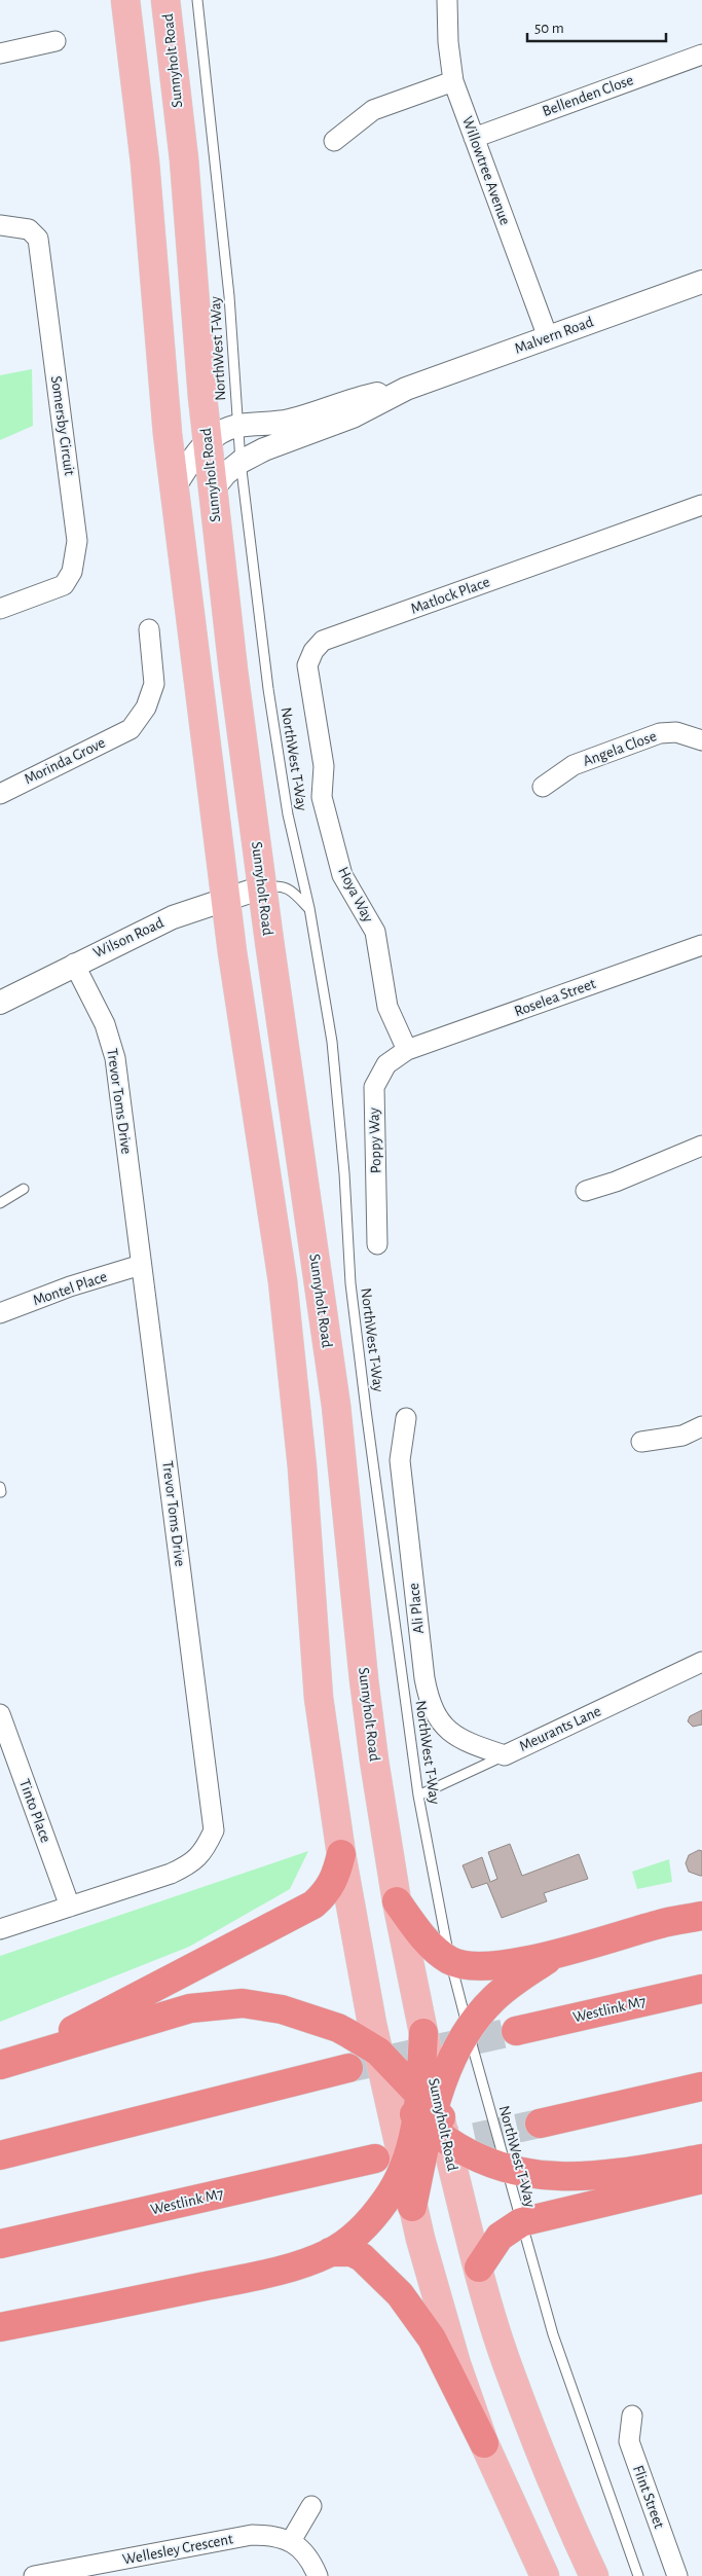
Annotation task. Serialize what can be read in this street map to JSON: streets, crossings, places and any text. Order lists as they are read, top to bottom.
{
  "streets": {
    "highway": ["Westlink M7"],
    "main road": ["Sunnyholt Road"],
    "street": [
      "Bellenden Close",
      "Willowtree Avenue",
      "Malvern Road",
      "Somersby Circuit",
      "Matlock Place",
      "Angela Close",
      "Morinda Grove",
      "Hoya Way",
      "Wilson Road",
      "Roselea Street",
      "Trevor Toms Drive",
      "Poppy Way",
      "Montel Place",
      "Ali Place",
      "Meurants Lane",
      "Tinto Place",
      "Flint Street",
      "Wellesley Crescent"
    ],
    "lane": ["NorthWest T-Way"]
  },
  "crossings": [
    ["Sunnyholt Road", "Malvern Road"],
    ["Sunnyholt Road", "Wilson Road"],
    ["Bellenden Close", "Willowtree Avenue"],
    ["Willowtree Avenue", "Malvern Road"],
    ["Malvern Road", "NorthWest T-Way"],
    ["NorthWest T-Way", "Meurants Lane"],
    ["Matlock Place", "Hoya Way"],
    ["Hoya Way", "Roselea Street"],
    ["Hoya Way", "Poppy Way"],
    ["Wilson Road", "Trevor Toms Drive"],
    ["Roselea Street", "Poppy Way"],
    ["Trevor Toms Drive", "Montel Place"],
    ["Trevor Toms Drive", "Tinto Place"],
    ["Ali Place", "Meurants Lane"]
  ],
  "scale_bar": "50 m"
}
